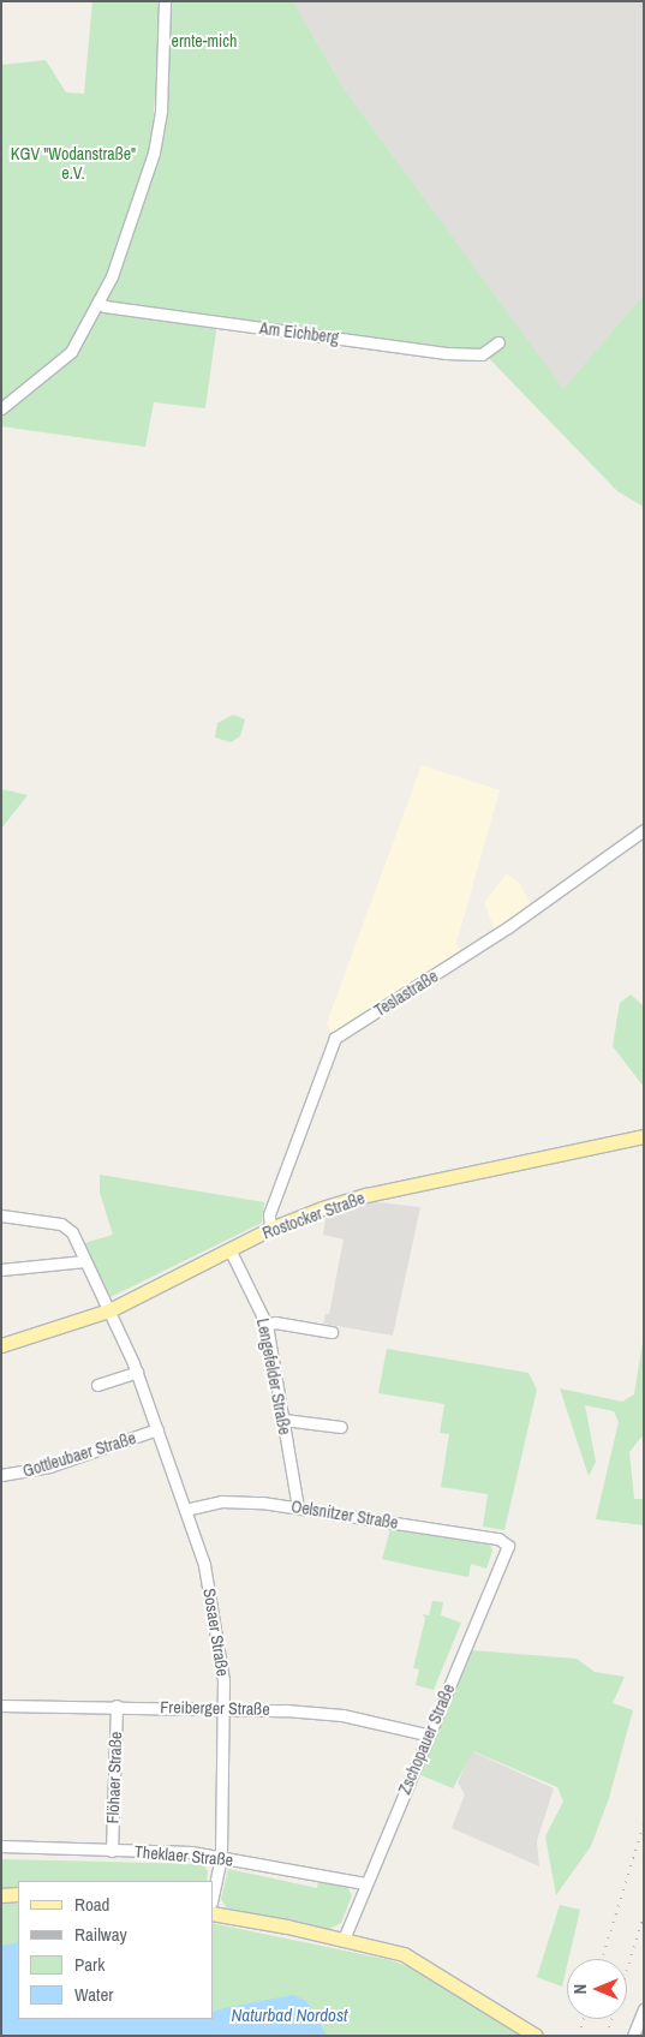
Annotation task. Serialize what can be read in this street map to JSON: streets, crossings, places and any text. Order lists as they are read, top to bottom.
{
  "streets": {
    "main road": ["Rostocker Straße"],
    "street": [
      "Am Eichberg",
      "Teslastraße",
      "Lengefelder Straße",
      "Gottleubaer Straße",
      "Oelsnitzer Straße",
      "Sosaer Straße",
      "Freiberger Straße",
      "Zschopauer Straße",
      "Flöhaer Straße",
      "Theklaer Straße"
    ]
  },
  "crossings": [
    ["Teslastraße", "Rostocker Straße"],
    ["Rostocker Straße", "Lengefelder Straße"],
    ["Rostocker Straße", "Sosaer Straße"],
    ["Lengefelder Straße", "Oelsnitzer Straße"],
    ["Gottleubaer Straße", "Sosaer Straße"],
    ["Oelsnitzer Straße", "Sosaer Straße"],
    ["Oelsnitzer Straße", "Zschopauer Straße"],
    ["Sosaer Straße", "Freiberger Straße"],
    ["Sosaer Straße", "Theklaer Straße"],
    ["Freiberger Straße", "Zschopauer Straße"],
    ["Freiberger Straße", "Flöhaer Straße"],
    ["Zschopauer Straße", "Theklaer Straße"],
    ["Flöhaer Straße", "Theklaer Straße"]
  ],
  "water": ["Naturbad Nordost"],
  "parks": ["ernte-mich", "KGV \"Wodanstraße\" e.V."],
  "legend": [
    "Road",
    "Railway",
    "Park",
    "Water"
  ],
  "north": "left"
}
